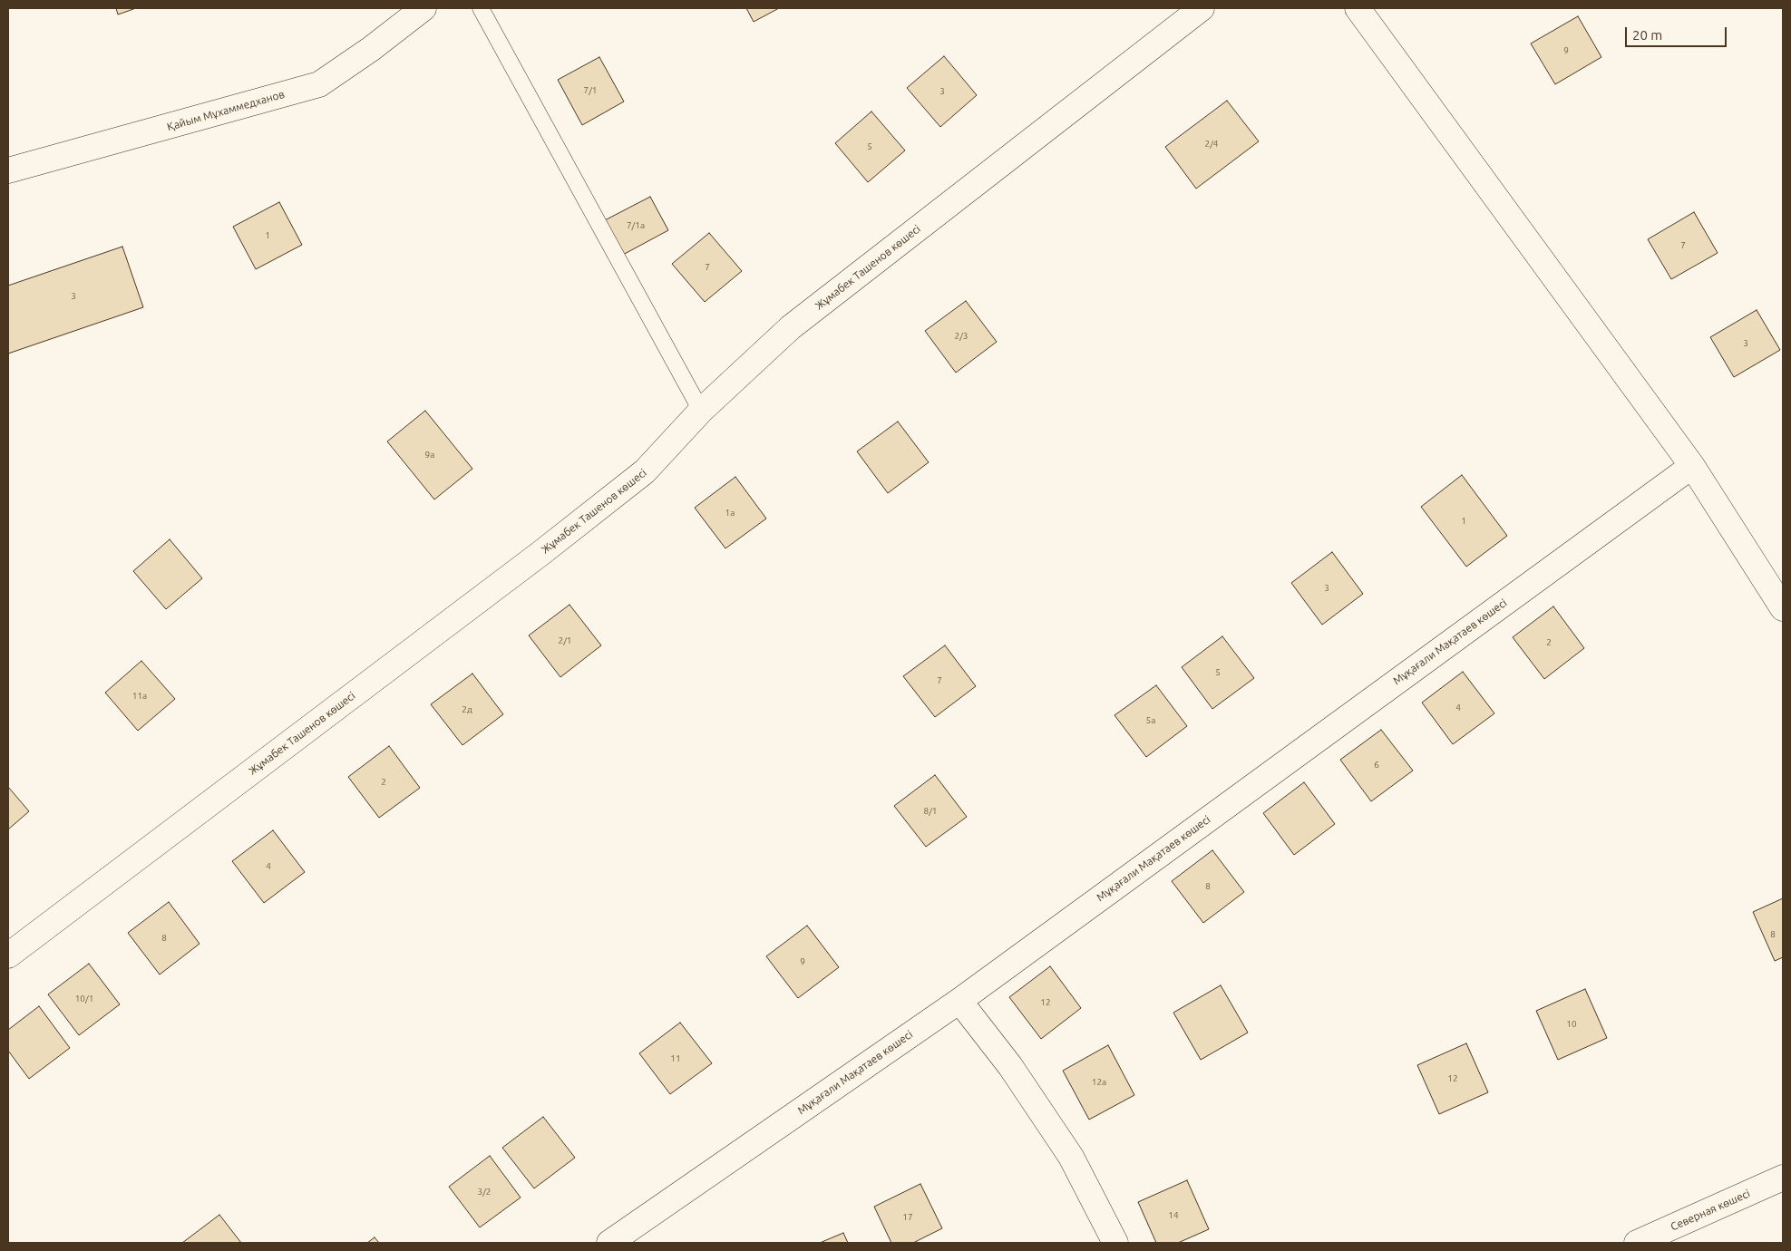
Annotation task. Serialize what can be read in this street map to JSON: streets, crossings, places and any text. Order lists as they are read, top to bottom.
{
  "streets": {
    "street": [
      "Қайым Мұхаммедханов",
      "Жұмабек Ташенов көшесі",
      "Мұқағали Мақатаев көшесі",
      "Северная көшесі"
    ]
  },
  "house_numbers": [
    "9",
    "7/1",
    "3",
    "2/4",
    "5",
    "7/1а",
    "1",
    "7",
    "7",
    "3",
    "2/3",
    "3",
    "9а",
    "1а",
    "1",
    "3",
    "2/1",
    "2",
    "5",
    "7",
    "11а",
    "4",
    "2д",
    "5а",
    "6",
    "2",
    "8/1",
    "4",
    "8",
    "8",
    "8",
    "9",
    "10/1",
    "12",
    "10",
    "11",
    "12",
    "12а",
    "3/2",
    "14",
    "17"
  ],
  "scale_bar": "20 m"
}
